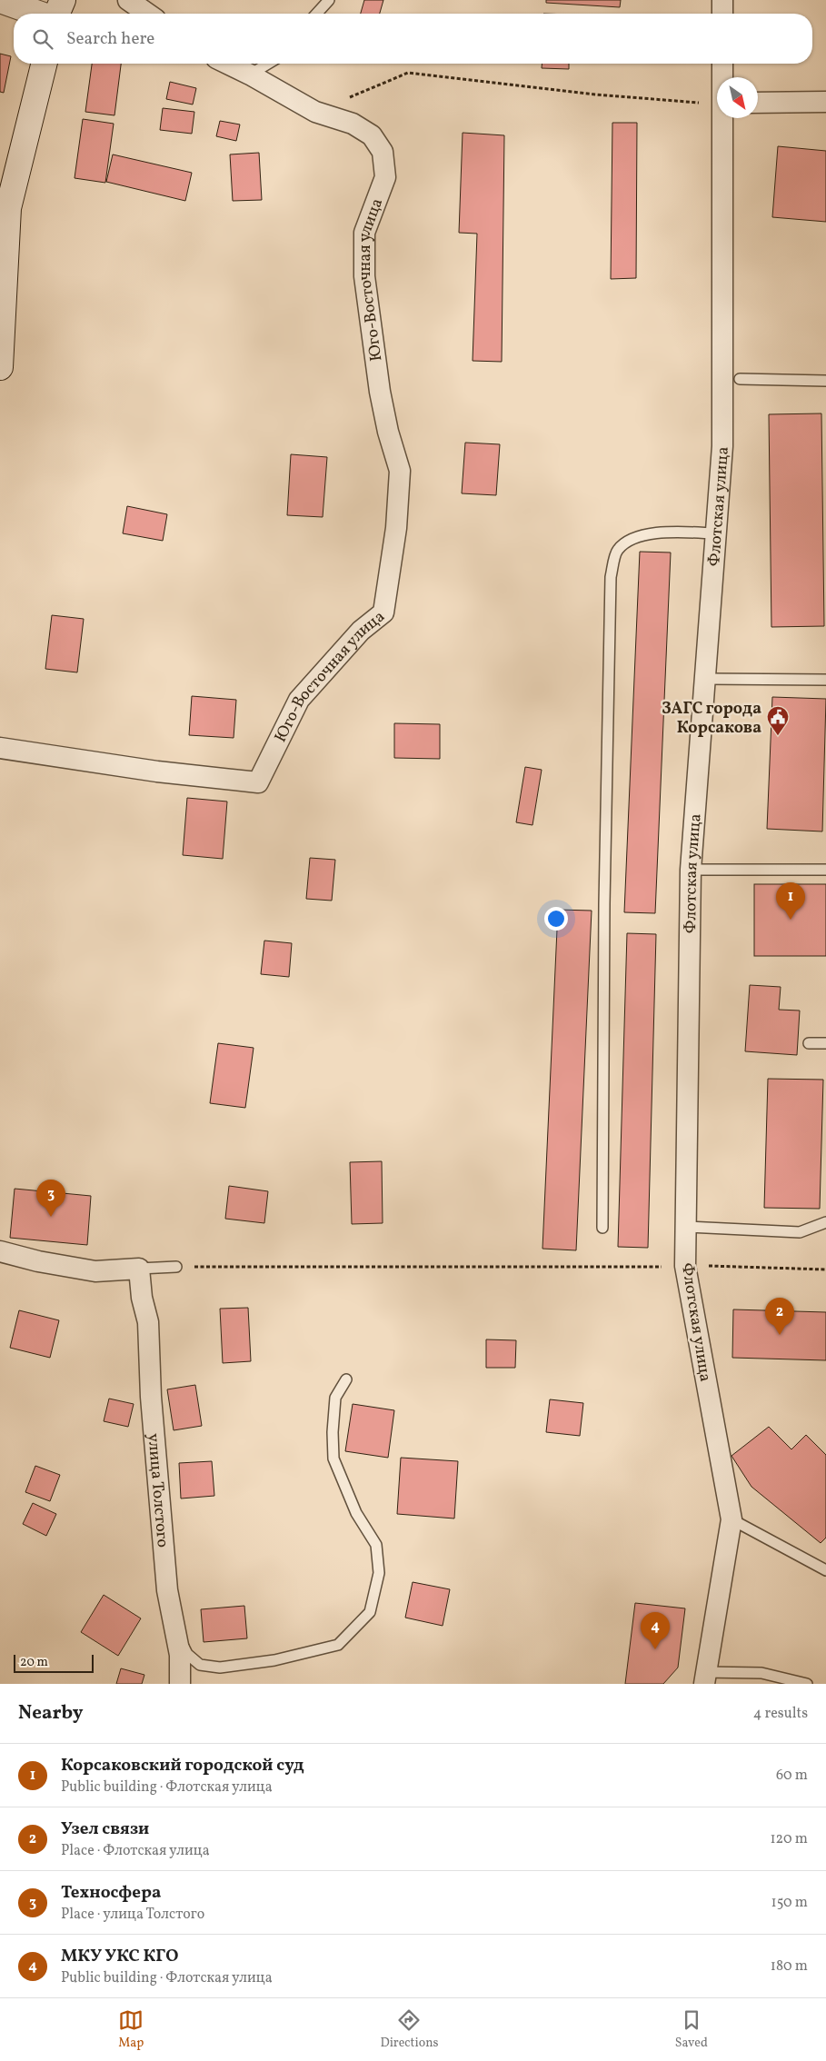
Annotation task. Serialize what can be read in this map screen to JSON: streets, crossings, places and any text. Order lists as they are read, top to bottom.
{
  "streets": {
    "street": ["Юго-Восточная улица", "Флотская улица", "улица Толстого"]
  },
  "places": {
    "public building": ["ЗАГС города Корсакова"]
  },
  "scale_bar": "20 m",
  "north": "bottom right",
  "page": {
    "search": "Search here",
    "pins": [
      "1",
      "3",
      "2",
      "4"
    ],
    "scale": "20 m",
    "heading": ["Nearby", "4 results"],
    "list": [
      {
        "mark": "1",
        "name": "Корсаковский городской суд",
        "note": "Public building · Флотская улица",
        "value": "60 m"
      },
      {
        "mark": "2",
        "name": "Узел связи",
        "note": "Place · Флотская улица",
        "value": "120 m"
      },
      {
        "mark": "3",
        "name": "Техносфера",
        "note": "Place · улица Толстого",
        "value": "150 m"
      },
      {
        "mark": "4",
        "name": "МКУ УКС КГО",
        "note": "Public building · Флотская улица",
        "value": "180 m"
      }
    ],
    "nav": ["Map", "Directions", "Saved"]
  }
}
